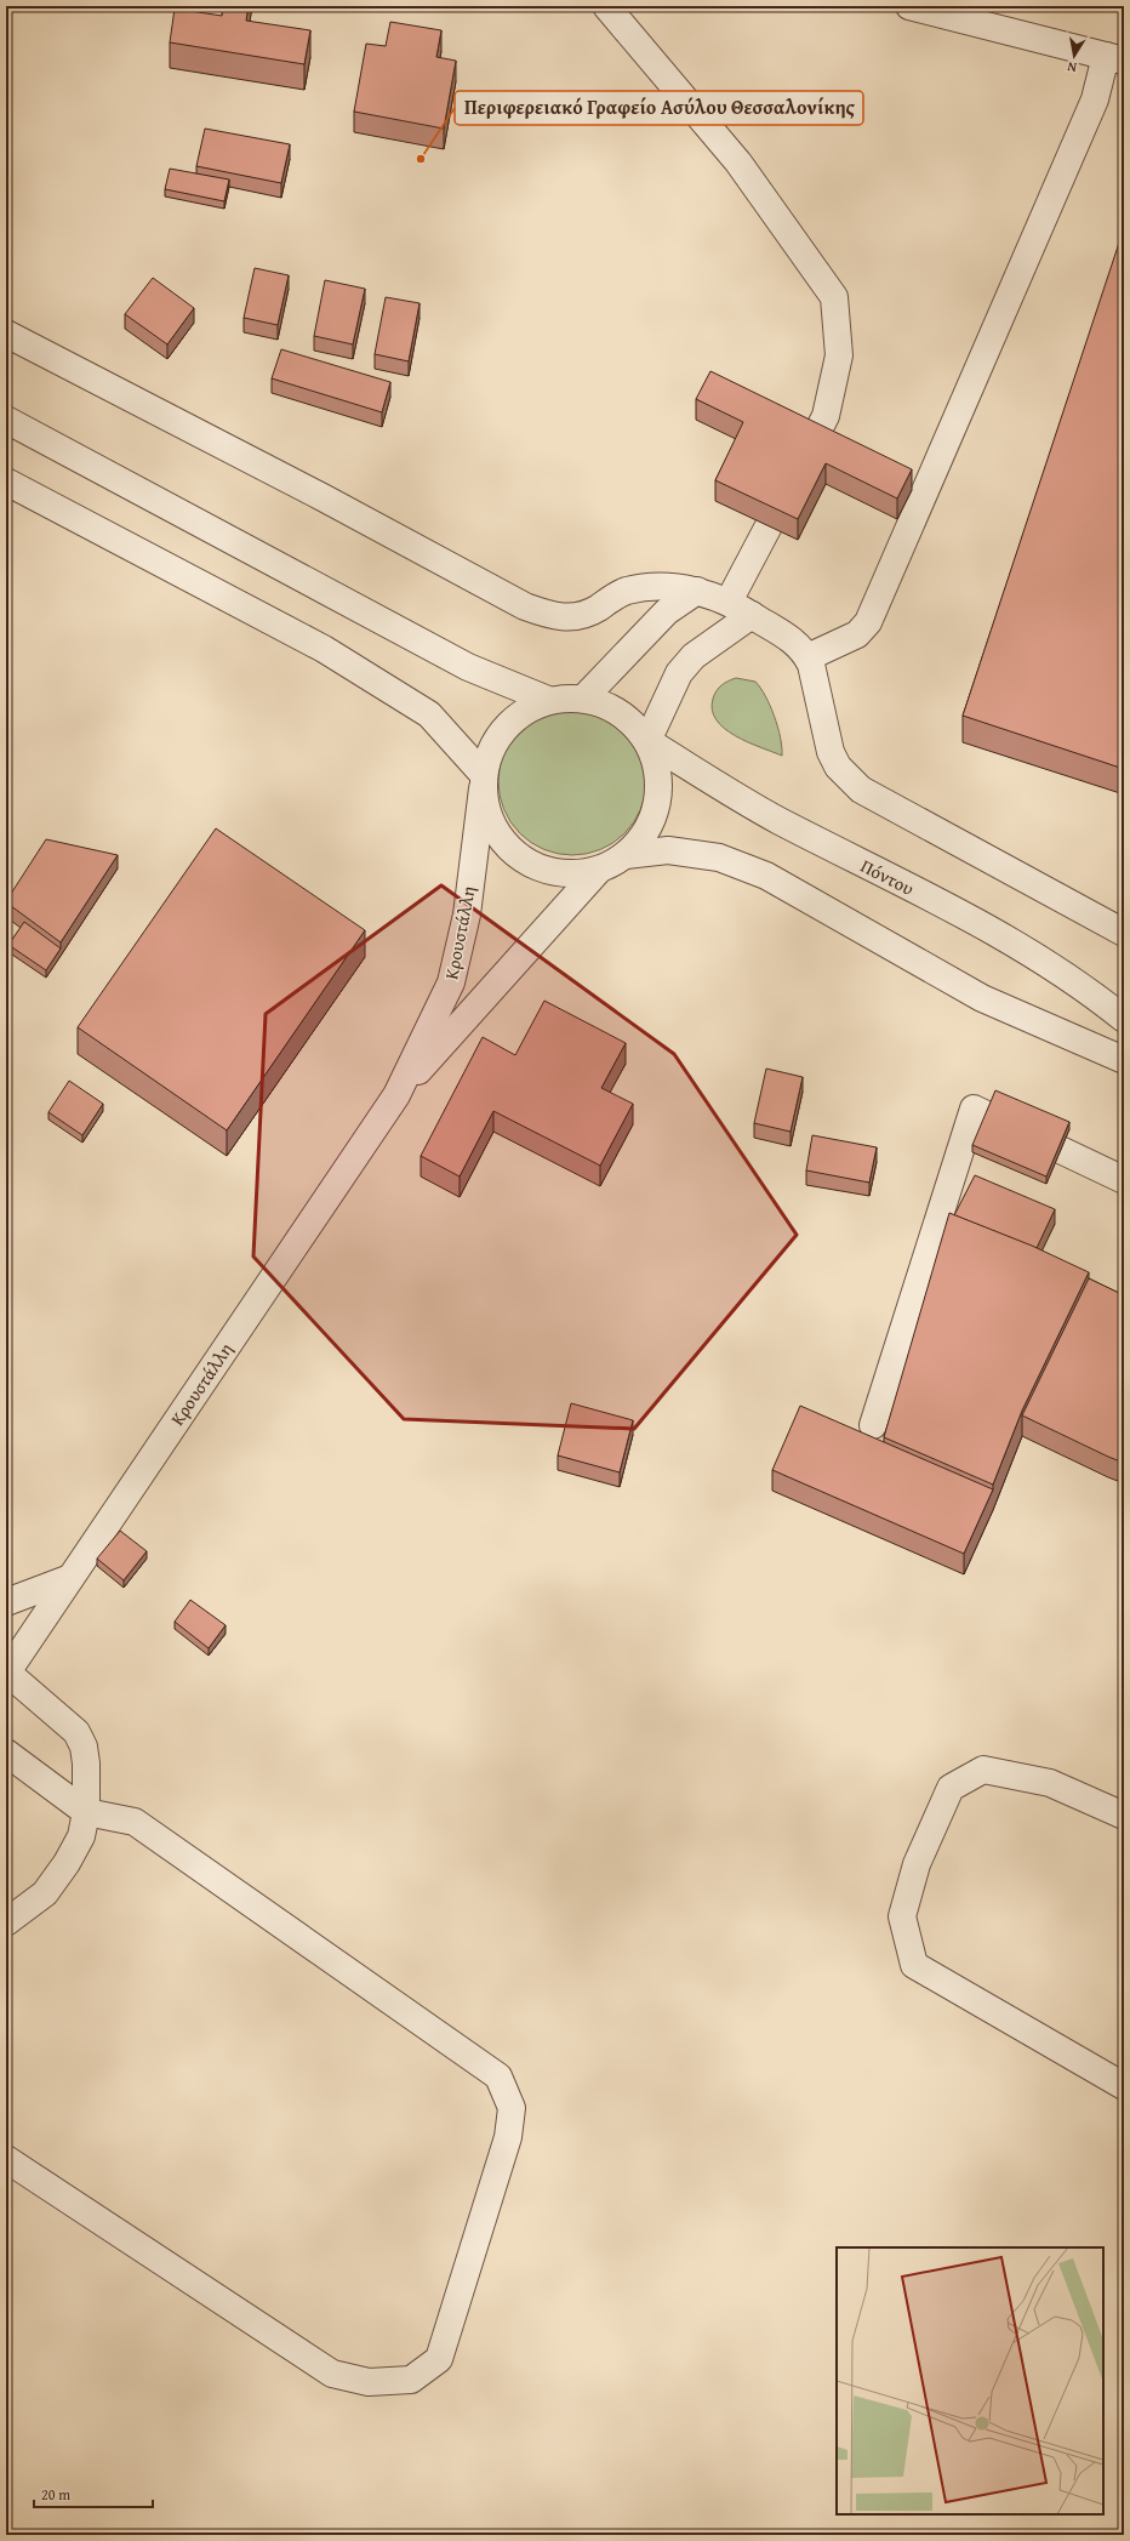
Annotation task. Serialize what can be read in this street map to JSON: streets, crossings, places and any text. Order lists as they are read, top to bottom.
{
  "streets": {
    "street": ["Πόντου", "Κρουστάλλη"]
  },
  "places": ["Περιφερειακό Γραφείο Ασύλου Θεσσαλονίκης"],
  "scale_bar": "20 m",
  "north": "bottom"
}
